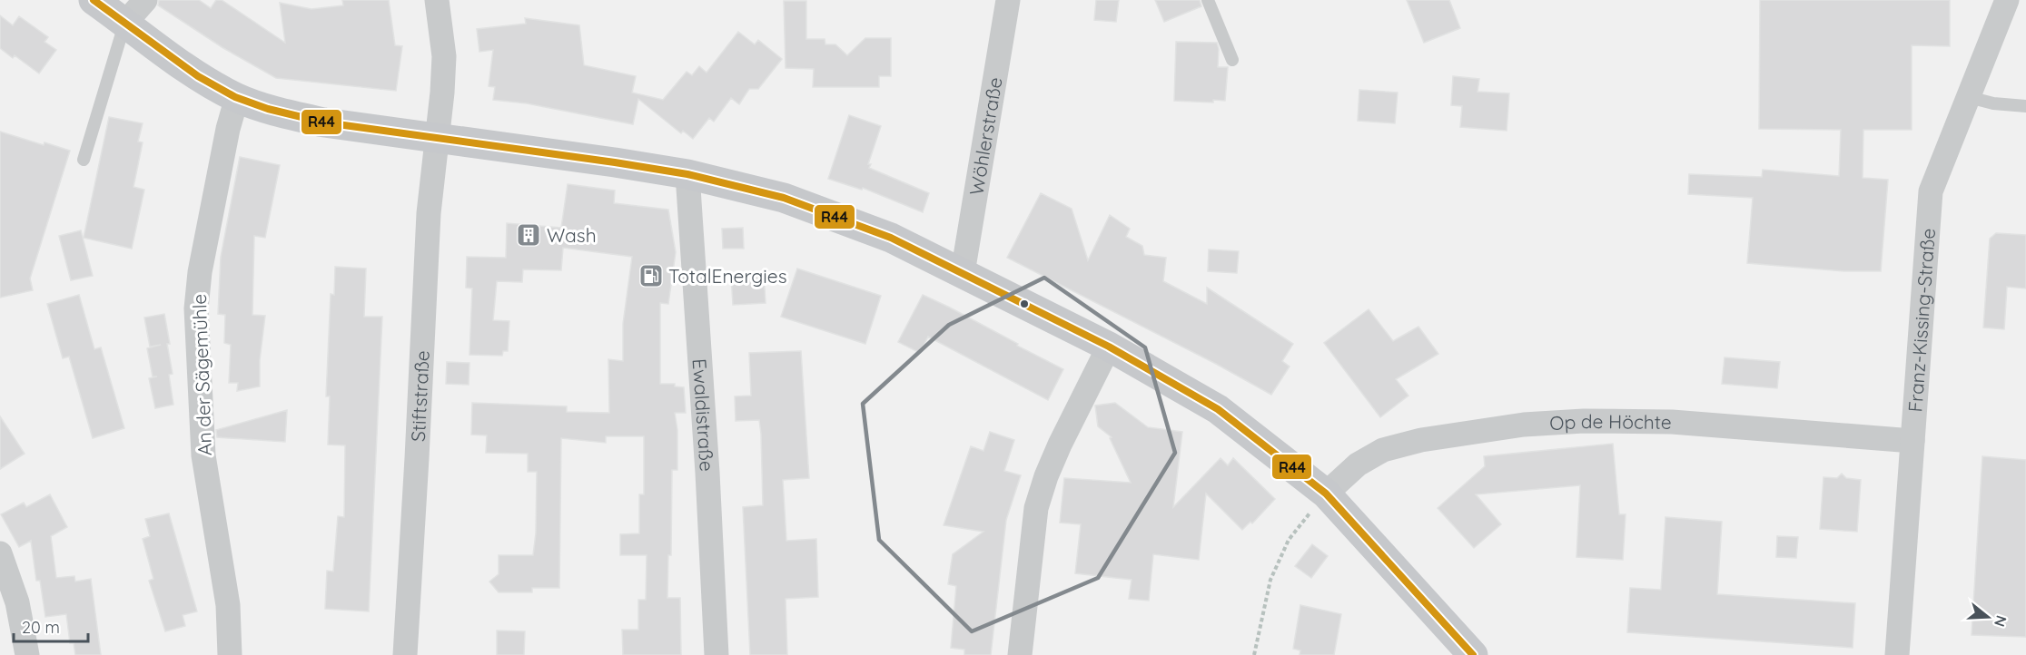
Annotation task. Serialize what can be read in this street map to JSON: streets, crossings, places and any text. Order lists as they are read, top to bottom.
{
  "streets": {
    "street": [
      "Wöhlerstraße",
      "Franz-Kissing-Straße",
      "An der Sägemühle",
      "Stiftstraße",
      "Ewaldistraße",
      "Op de Höchte"
    ]
  },
  "crossings": [
    ["Franz-Kissing-Straße", "Op de Höchte"]
  ],
  "places": {
    "building": ["Wash"],
    "fuel station": ["TotalEnergies"]
  },
  "lines": ["transit line R44"],
  "scale_bar": "20 m",
  "north": "right"
}
